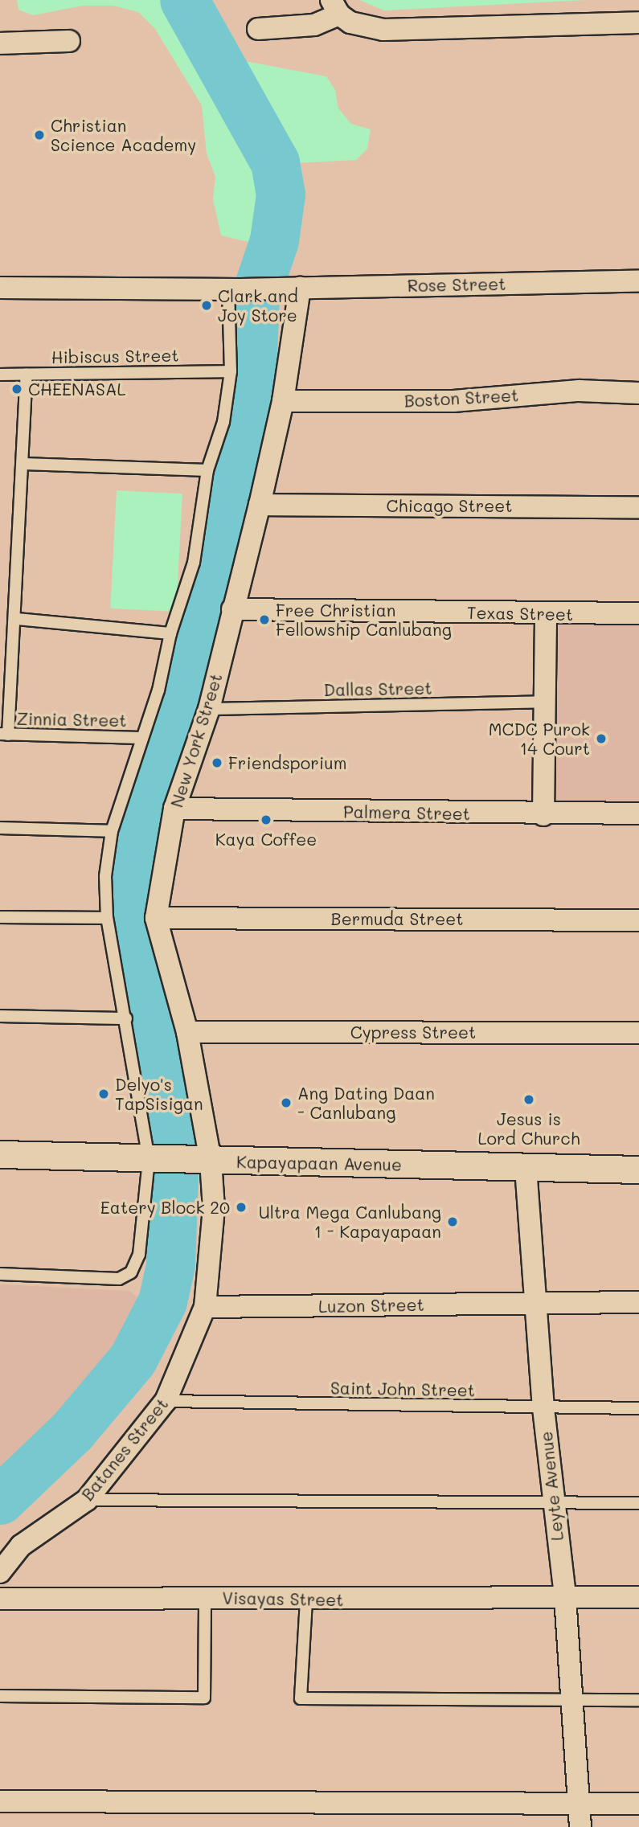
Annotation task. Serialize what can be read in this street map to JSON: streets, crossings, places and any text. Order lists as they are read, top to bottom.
{
  "streets": {
    "street": [
      "Rose Street",
      "Boston Street",
      "Chicago Street",
      "Texas Street",
      "New York Street",
      "Palmera Street",
      "Bermuda Street",
      "Cypress Street",
      "Kapayapaan Avenue",
      "Luzon Street",
      "Batanes Street",
      "Leyte Avenue",
      "Visayas Street"
    ],
    "lane": [
      "Hibiscus Street",
      "Dallas Street",
      "Zinnia Street",
      "Saint John Street"
    ]
  },
  "crossings": [
    ["Rose Street", "New York Street"],
    ["Boston Street", "New York Street"],
    ["Chicago Street", "New York Street"],
    ["Texas Street", "New York Street"],
    ["Dallas Street", "New York Street"],
    ["New York Street", "Palmera Street"],
    ["New York Street", "Bermuda Street"],
    ["New York Street", "Cypress Street"],
    ["New York Street", "Kapayapaan Avenue"],
    ["New York Street", "Batanes Street"],
    ["Kapayapaan Avenue", "Batanes Street"],
    ["Kapayapaan Avenue", "Leyte Avenue"],
    ["Luzon Street", "Batanes Street"],
    ["Luzon Street", "Leyte Avenue"],
    ["Saint John Street", "Batanes Street"],
    ["Saint John Street", "Leyte Avenue"],
    ["Leyte Avenue", "Visayas Street"]
  ],
  "places": [
    "Christian Science Academy",
    "Clark and Joy Store",
    "CHEENASAL",
    "Free Christian Fellowship Canlubang",
    "MCDC Purok 14 Court",
    "Friendsporium",
    "Kaya Coffee",
    "Delyo's TapSisigan",
    "Jesus is Lord Church",
    "Ang Dating Daan - Canlubang",
    "Eatery Block 20",
    "Ultra Mega Canlubang 1 - Kapayapaan"
  ]
}
